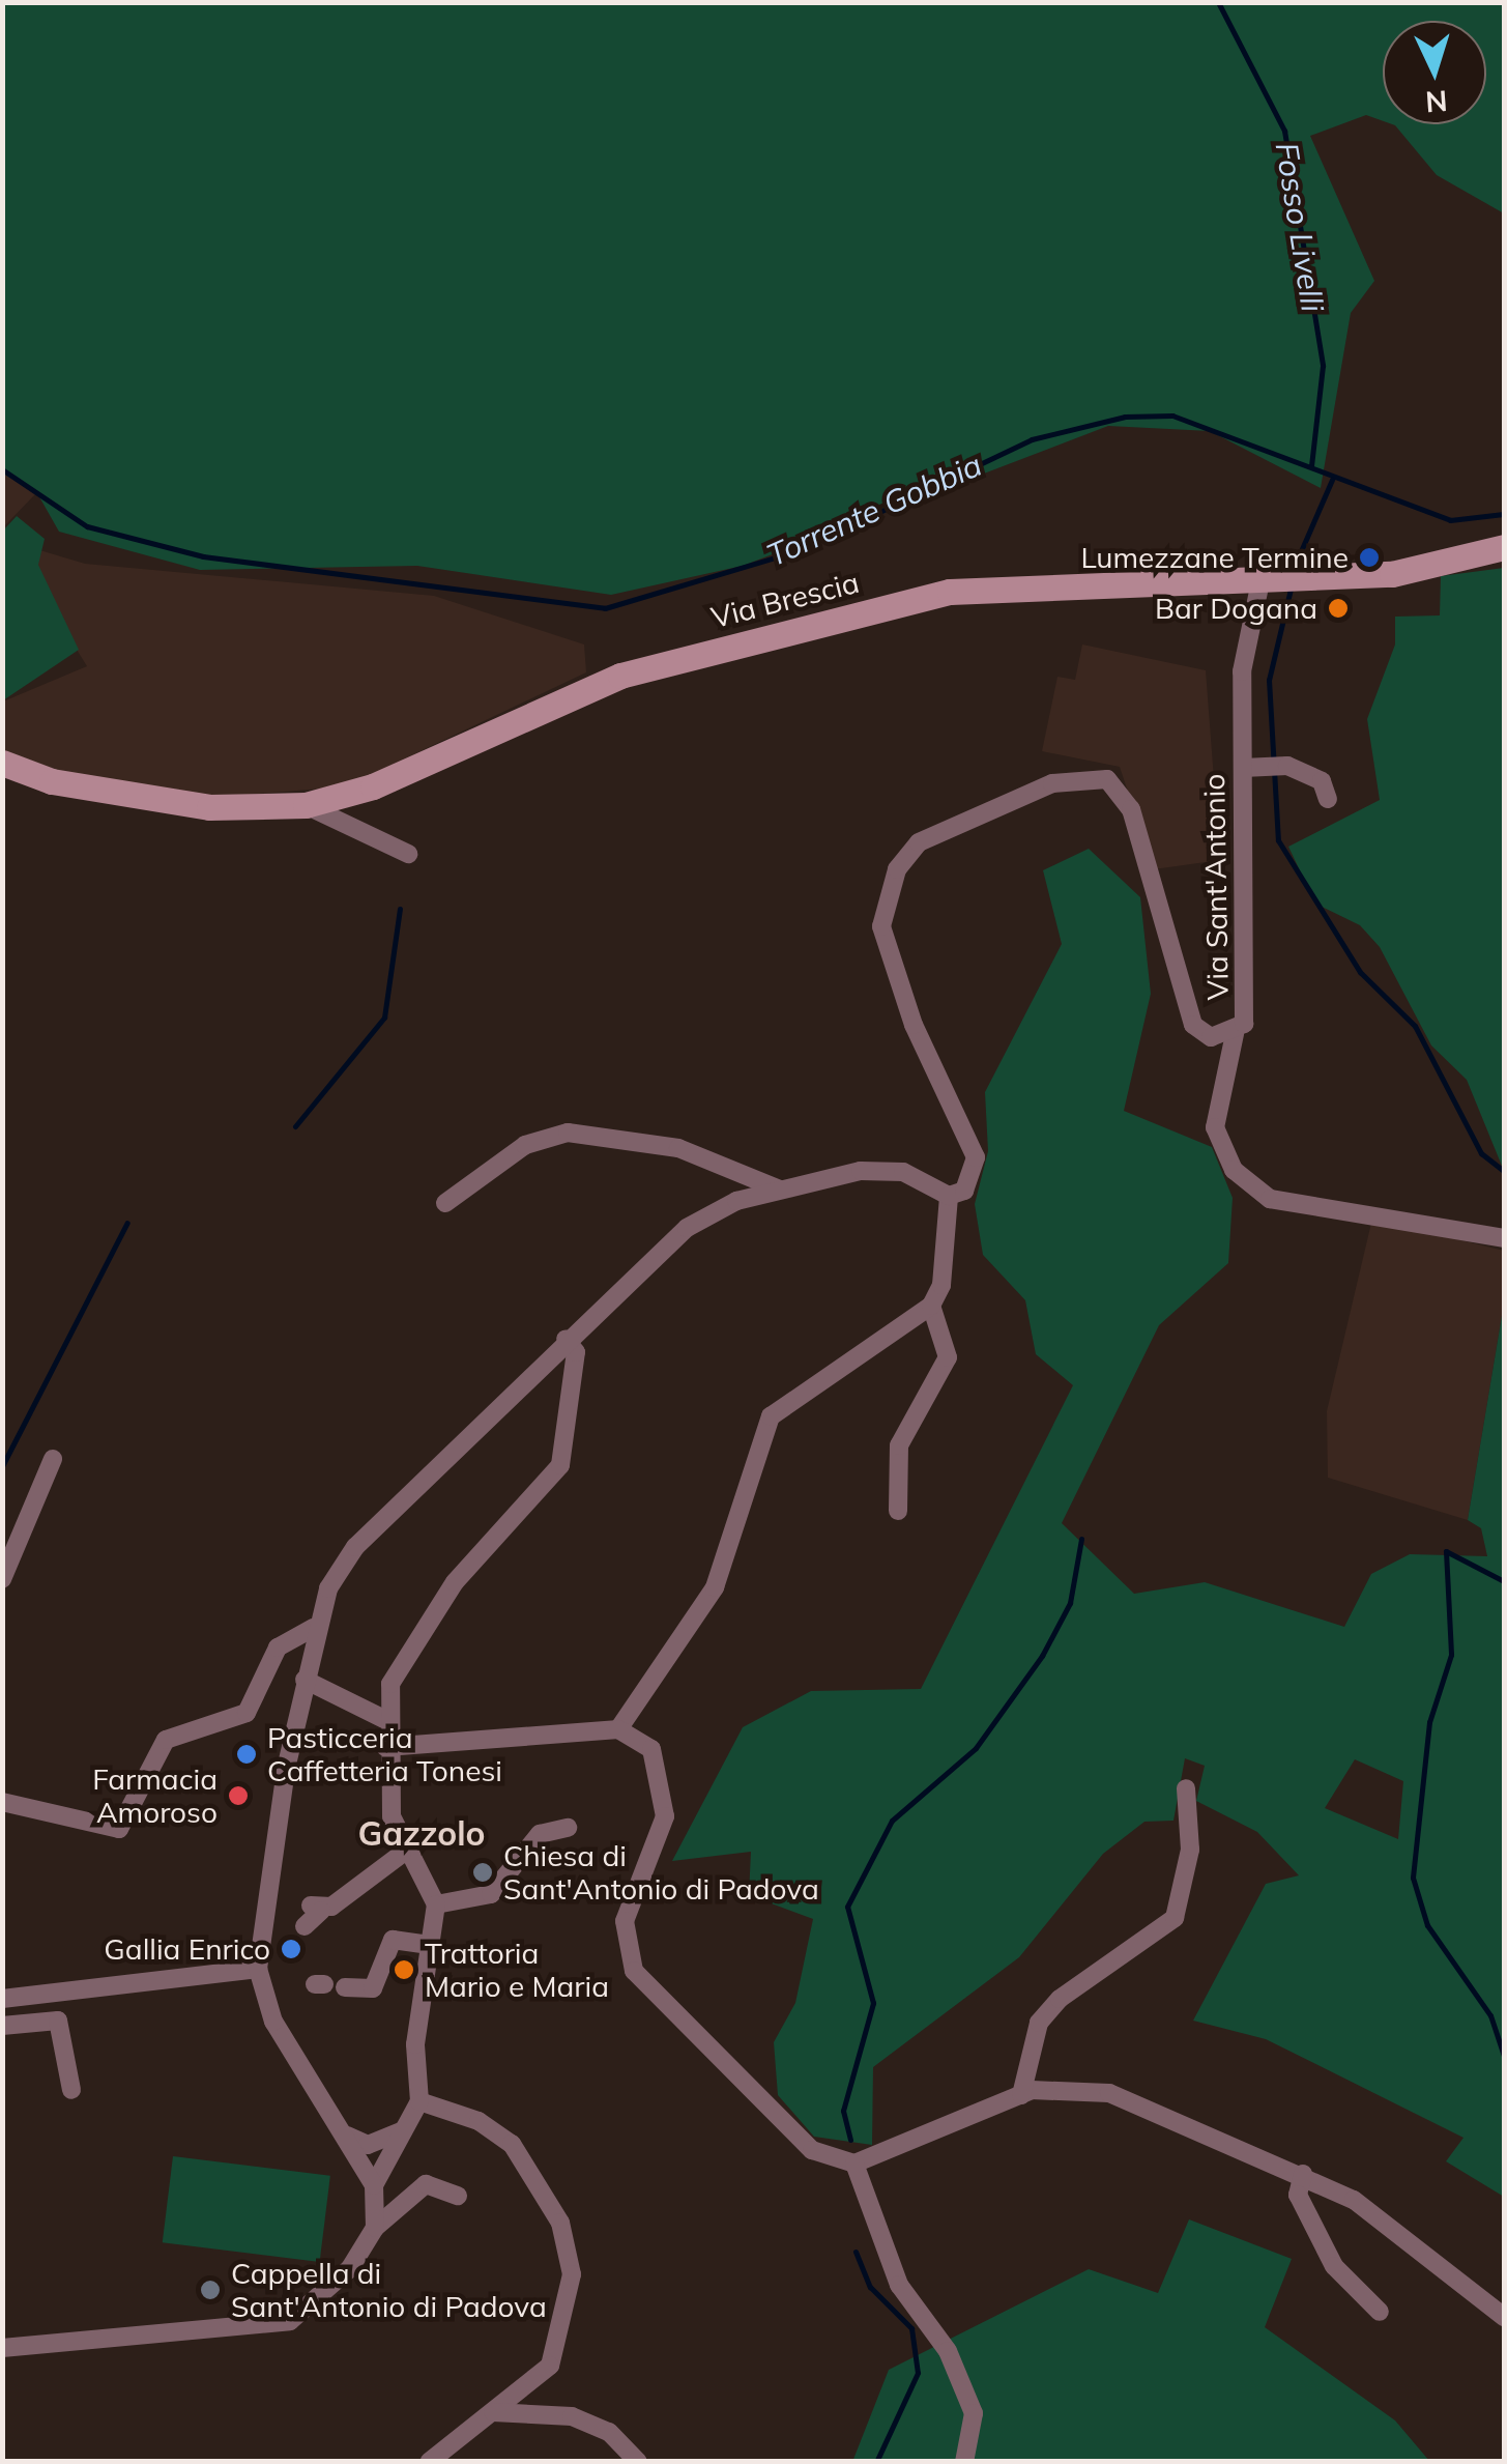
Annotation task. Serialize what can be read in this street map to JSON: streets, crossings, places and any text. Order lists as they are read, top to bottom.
{
  "streets": {
    "main road": ["Via Brescia"],
    "street": ["Via Sant'Antonio"]
  },
  "crossings": [
    ["Via Brescia", "Via Sant'Antonio"]
  ],
  "districts": ["Gazzolo"],
  "water": ["Fosso Livelli", "Torrente Gobbia"],
  "places": [
    "Lumezzane Termine",
    "Bar Dogana",
    "Pasticceria Caffetteria Tonesi",
    "Farmacia Amoroso",
    "Chiesa di Sant'Antonio di Padova",
    "Gallia Enrico",
    "Trattoria Mario e Maria",
    "Cappella di Sant'Antonio di Padova"
  ],
  "north": "bottom"
}
